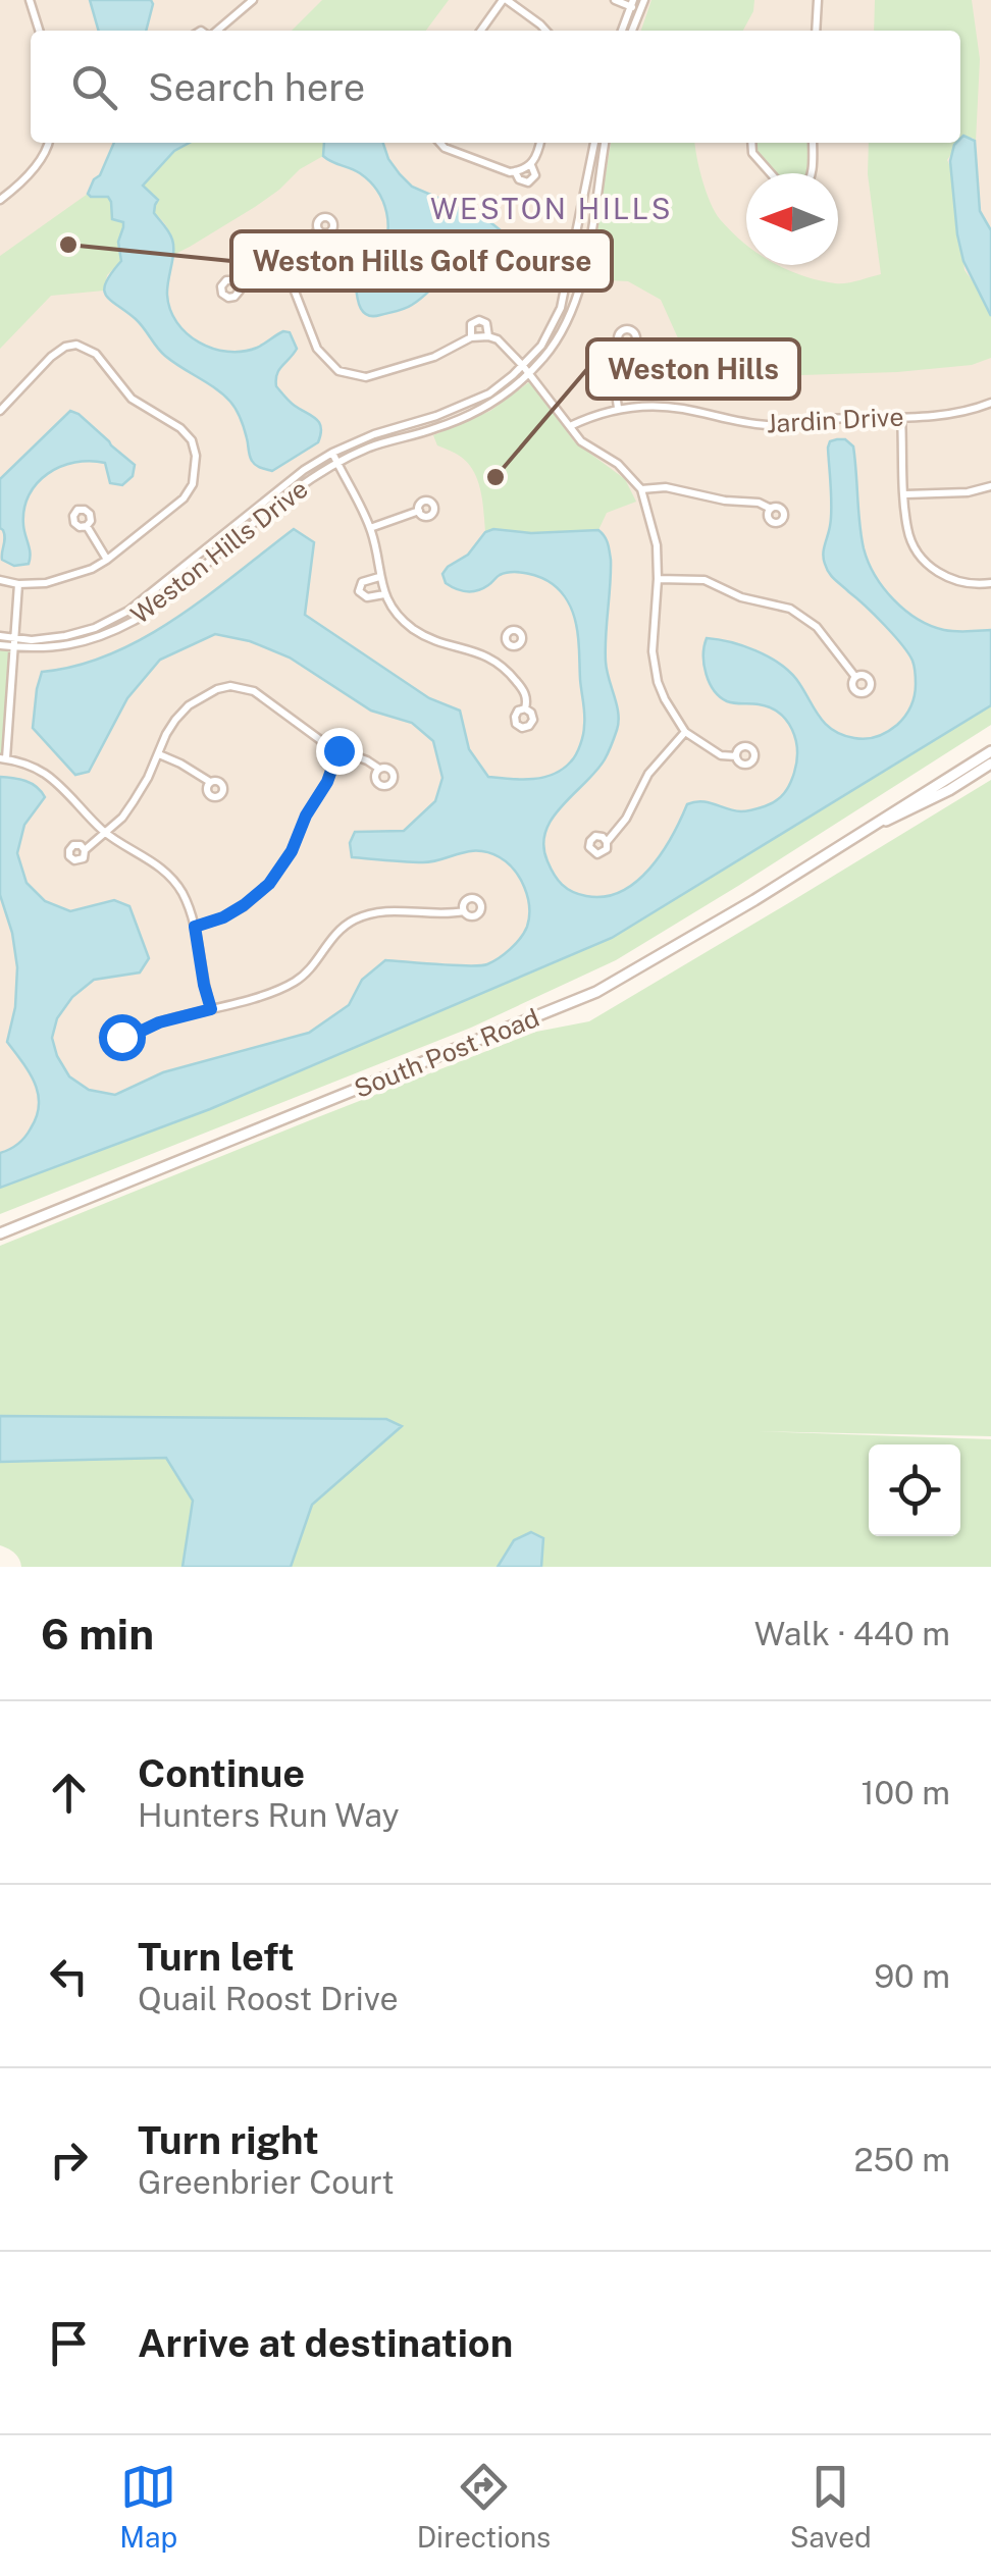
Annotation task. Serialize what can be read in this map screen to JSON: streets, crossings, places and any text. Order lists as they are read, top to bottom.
{
  "streets": {
    "street": ["Jardin Drive", "Weston Hills Drive", "South Post Road"]
  },
  "districts": ["WESTON HILLS"],
  "places": ["Weston Hills Golf Course", "Weston Hills"],
  "north": "left",
  "page": {
    "search": "Search here",
    "heading": ["6 min", "Walk · 440 m"],
    "list": [
      ["Continue", "Hunters Run Way", "100 m"],
      ["Turn left", "Quail Roost Drive", "90 m"],
      ["Turn right", "Greenbrier Court", "250 m"],
      "Arrive at destination"
    ],
    "nav": ["Map", "Directions", "Saved"]
  }
}
